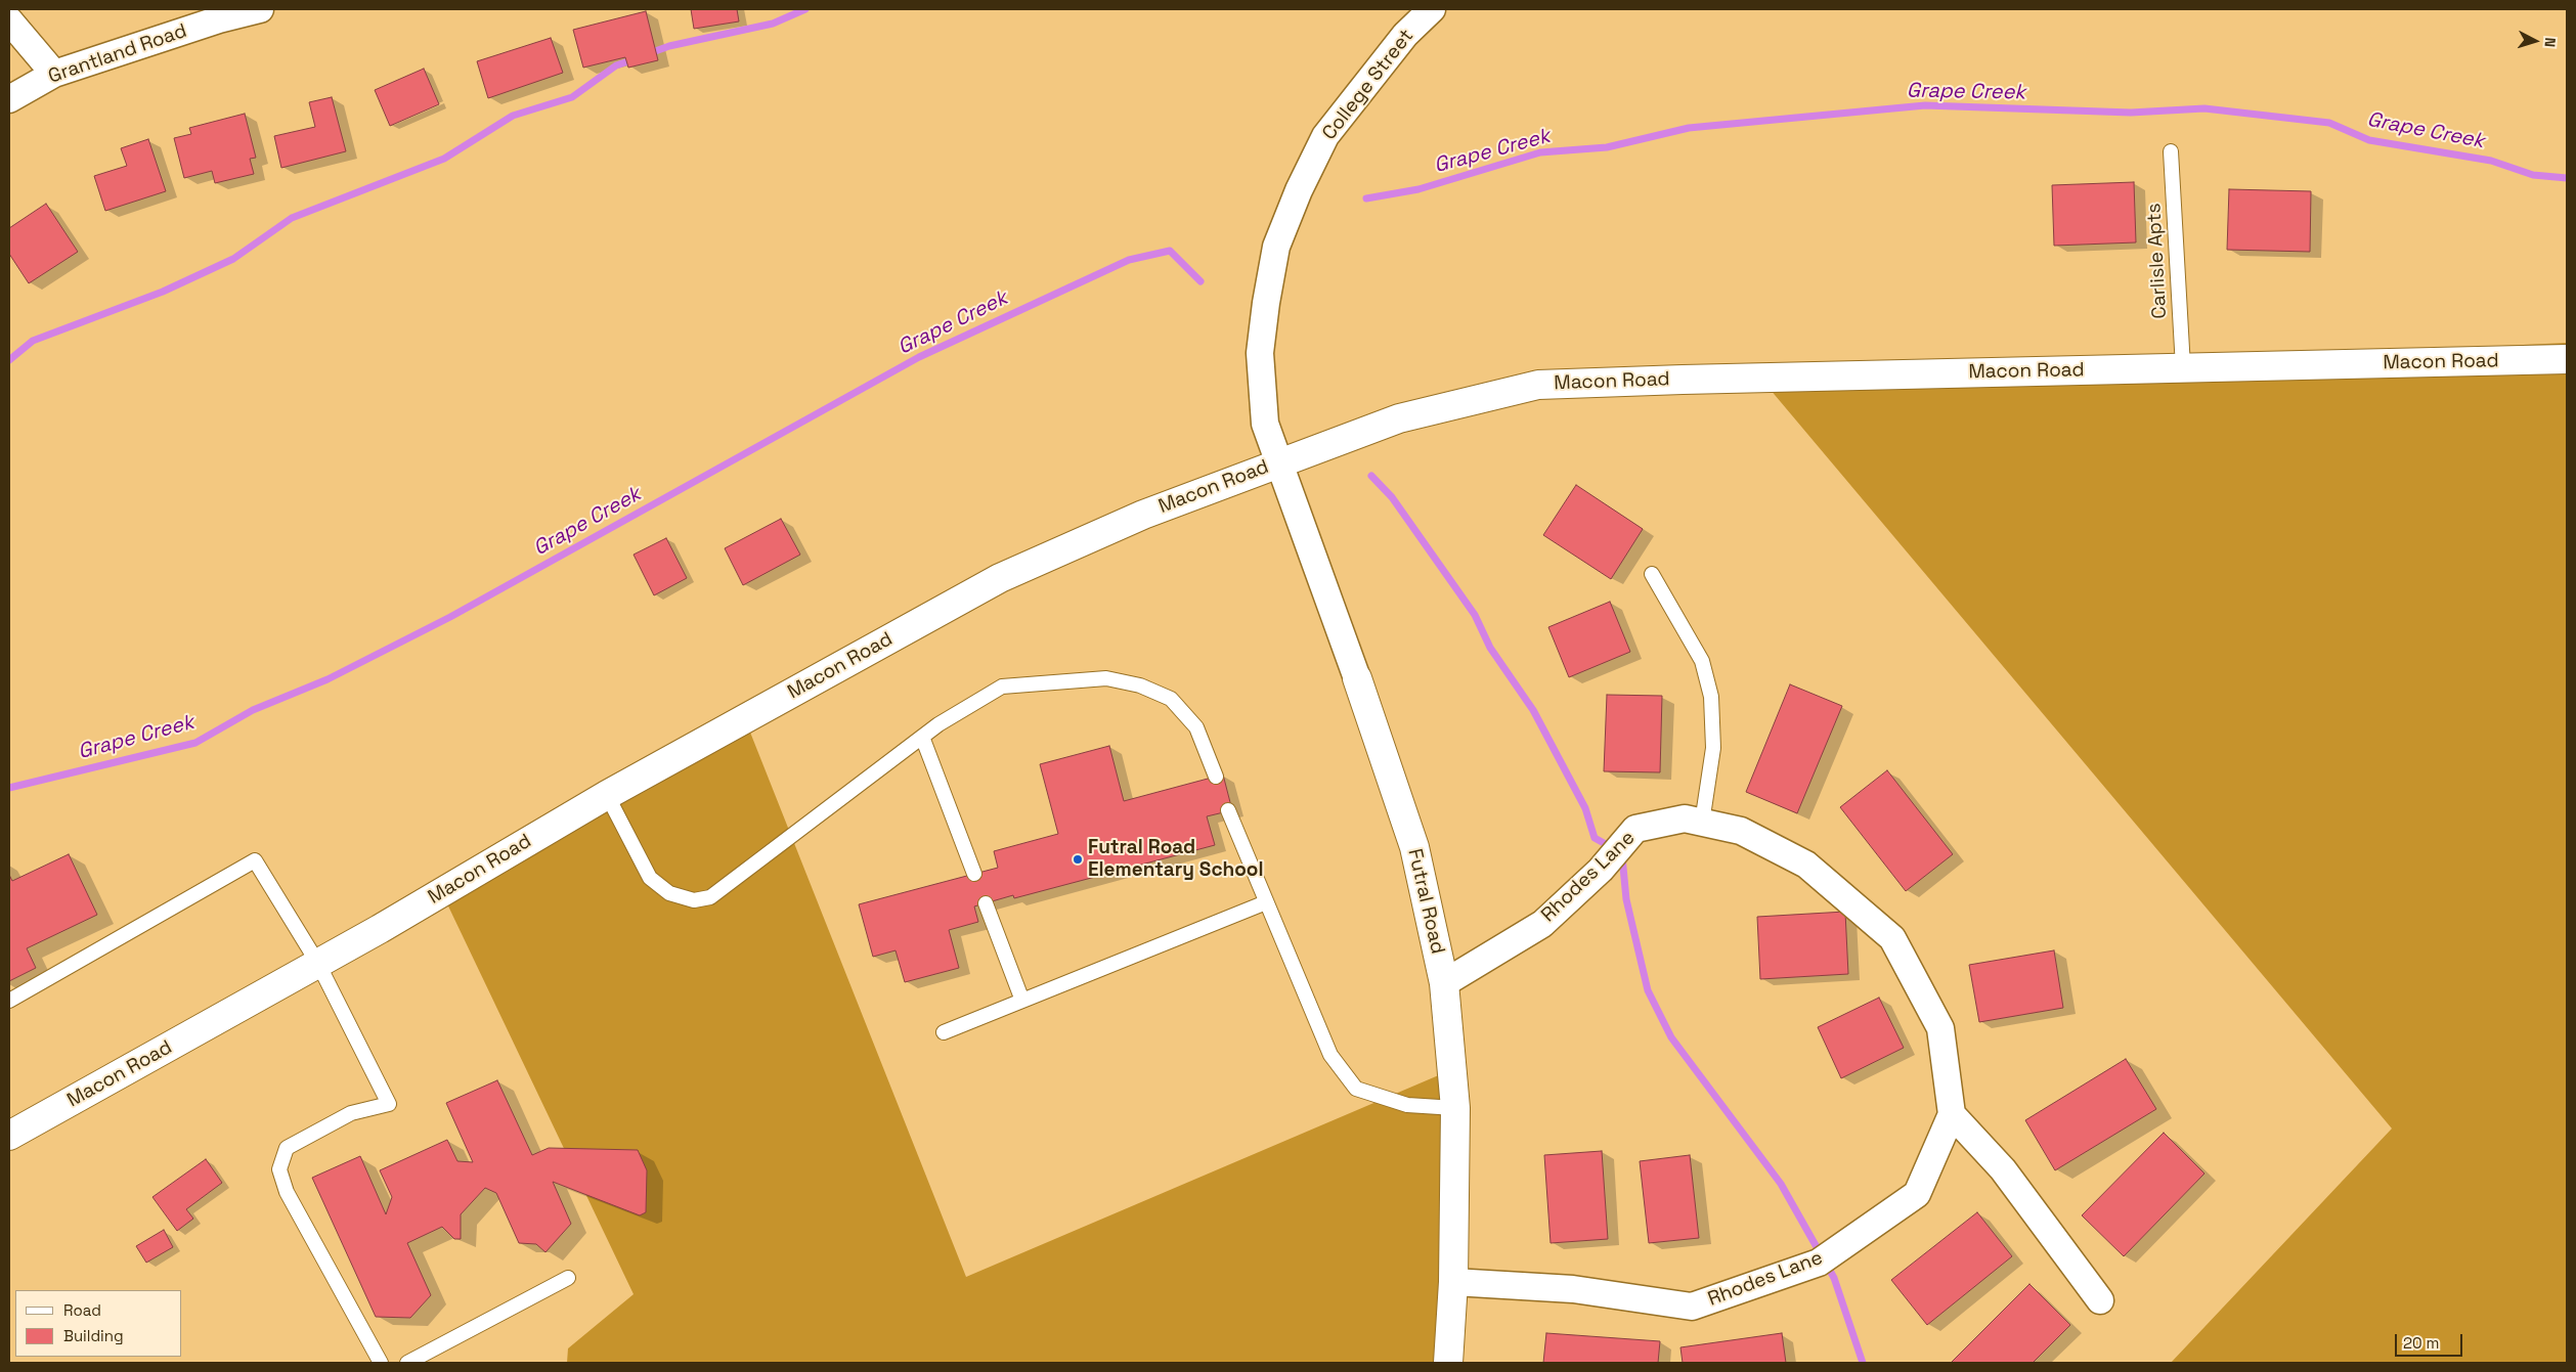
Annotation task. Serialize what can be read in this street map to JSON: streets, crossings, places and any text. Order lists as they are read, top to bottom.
{
  "streets": {
    "main road": ["Macon Road", "Futral Road"],
    "street": ["Grantland Road", "College Street", "Rhodes Lane"],
    "lane": ["Carlisle Apts"]
  },
  "crossings": [
    ["College Street", "Macon Road"],
    ["College Street", "Futral Road"],
    ["Carlisle Apts", "Macon Road"],
    ["Macon Road", "Futral Road"],
    ["Rhodes Lane", "Futral Road"]
  ],
  "water": ["Grape Creek"],
  "places": ["Futral Road Elementary School"],
  "legend": ["Road", "Building"],
  "scale_bar": "20 m",
  "north": "right"
}
